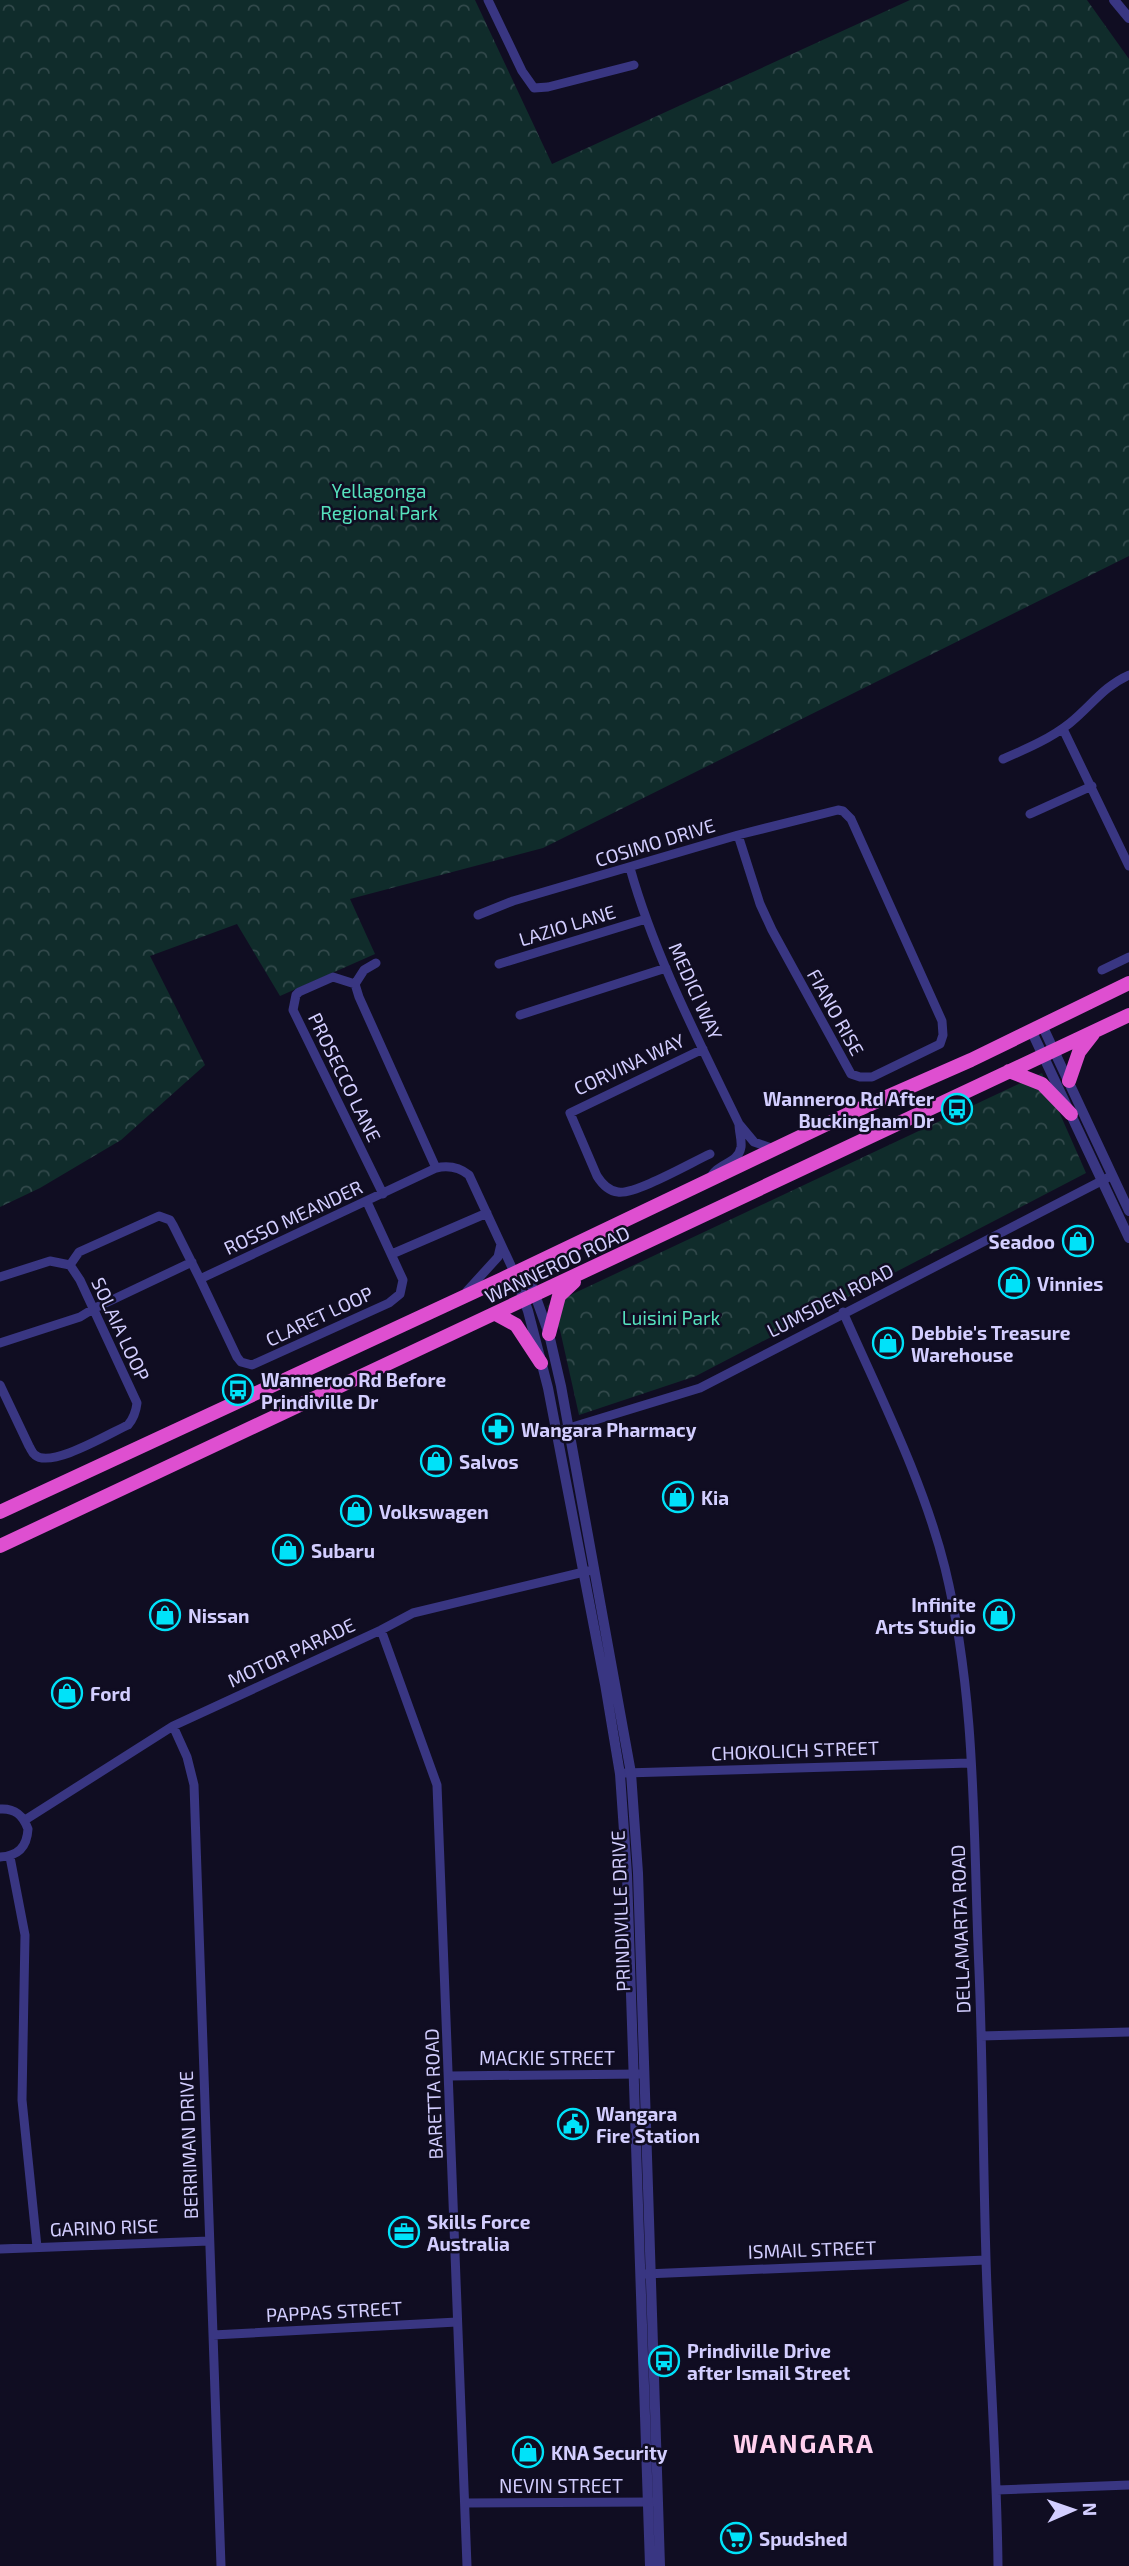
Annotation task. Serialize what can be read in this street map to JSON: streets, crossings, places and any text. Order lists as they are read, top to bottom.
{
  "streets": {
    "highway": ["WANNEROO ROAD"],
    "street": [
      "COSIMO DRIVE",
      "LAZIO LANE",
      "MEDICI WAY",
      "FIANO RISE",
      "CORVINA WAY",
      "PROSECCO LANE",
      "ROSSO MEANDER",
      "LUMSDEN ROAD",
      "CLARET LOOP",
      "SOLAIA LOOP",
      "MOTOR PARADE",
      "CHOKOLICH STREET",
      "PRINDIVILLE DRIVE",
      "DELLAMARTA ROAD",
      "MACKIE STREET",
      "BARETTA ROAD",
      "BERRIMAN DRIVE",
      "GARINO RISE",
      "ISMAIL STREET",
      "PAPPAS STREET",
      "NEVIN STREET"
    ]
  },
  "crossings": [
    ["COSIMO DRIVE", "MEDICI WAY"],
    ["COSIMO DRIVE", "FIANO RISE"],
    ["LAZIO LANE", "MEDICI WAY"],
    ["MEDICI WAY", "CORVINA WAY"],
    ["MEDICI WAY", "WANNEROO ROAD"],
    ["PROSECCO LANE", "ROSSO MEANDER"],
    ["ROSSO MEANDER", "CLARET LOOP"],
    ["WANNEROO ROAD", "PRINDIVILLE DRIVE"],
    ["LUMSDEN ROAD", "PRINDIVILLE DRIVE"],
    ["LUMSDEN ROAD", "DELLAMARTA ROAD"],
    ["MOTOR PARADE", "PRINDIVILLE DRIVE"],
    ["MOTOR PARADE", "BARETTA ROAD"],
    ["MOTOR PARADE", "BERRIMAN DRIVE"],
    ["CHOKOLICH STREET", "PRINDIVILLE DRIVE"],
    ["CHOKOLICH STREET", "DELLAMARTA ROAD"],
    ["PRINDIVILLE DRIVE", "MACKIE STREET"],
    ["PRINDIVILLE DRIVE", "ISMAIL STREET"],
    ["PRINDIVILLE DRIVE", "NEVIN STREET"],
    ["DELLAMARTA ROAD", "ISMAIL STREET"],
    ["MACKIE STREET", "BARETTA ROAD"],
    ["BARETTA ROAD", "PAPPAS STREET"],
    ["BARETTA ROAD", "NEVIN STREET"],
    ["BERRIMAN DRIVE", "GARINO RISE"],
    ["BERRIMAN DRIVE", "PAPPAS STREET"]
  ],
  "districts": ["WANGARA"],
  "parks": ["Yellagonga Regional Park", "Luisini Park"],
  "places": {
    "bus stop": ["Wanneroo Rd After Buckingham Dr", "Wanneroo Rd Before Prindiville Dr", "Prindiville Drive after Ismail Street"],
    "shop": [
      "Seadoo",
      "Vinnies",
      "Debbie's Treasure Warehouse",
      "Salvos",
      "Kia",
      "Volkswagen",
      "Subaru",
      "Nissan",
      "Infinite Arts Studio",
      "Ford",
      "KNA Security"
    ],
    "pharmacy": ["Wangara Pharmacy"],
    "public building": ["Wangara Fire Station"],
    "office": ["Skills Force Australia"],
    "supermarket": ["Spudshed"]
  },
  "north": "right"
}
